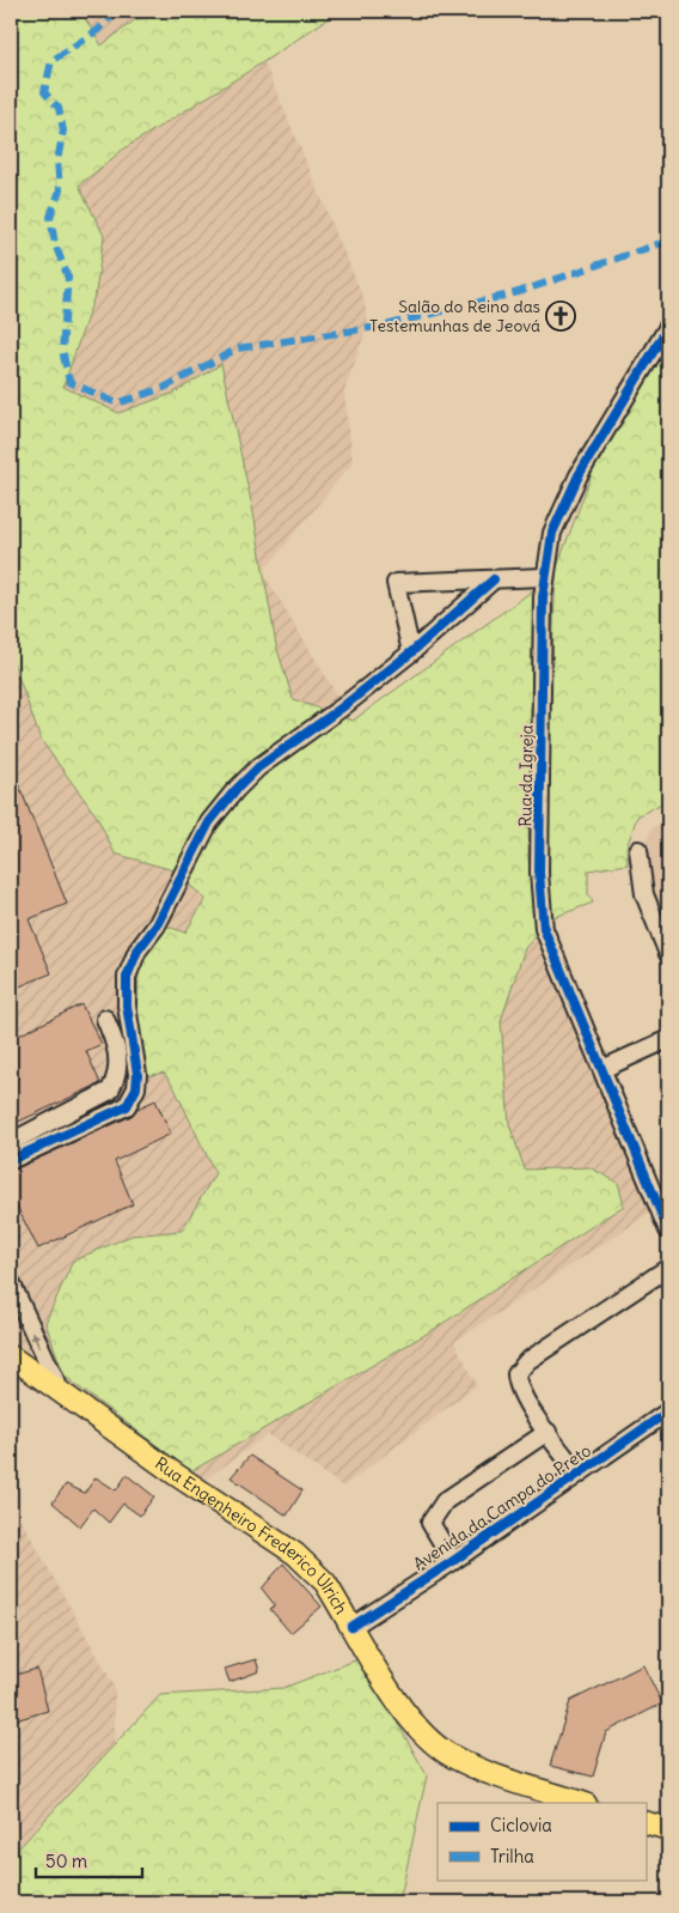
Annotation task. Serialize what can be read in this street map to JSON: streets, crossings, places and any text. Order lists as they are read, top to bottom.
{
  "streets": {
    "main road": ["Rua Engenheiro Frederico Ulrich"],
    "street": ["Rua da Igreja", "Avenida da Campa do Preto"]
  },
  "crossings": [
    ["Avenida da Campa do Preto", "Rua Engenheiro Frederico Ulrich"]
  ],
  "places": {
    "church": ["Salão do Reino das Testemunhas de Jeová"]
  },
  "legend": ["Ciclovia", "Trilha"],
  "scale_bar": "50 m"
}
